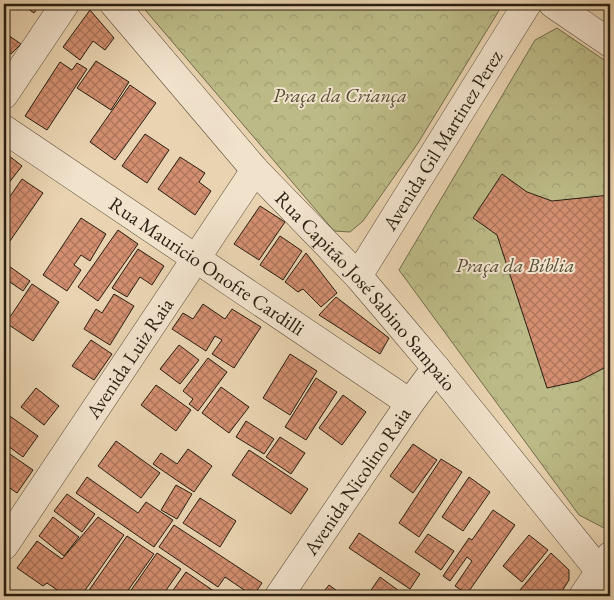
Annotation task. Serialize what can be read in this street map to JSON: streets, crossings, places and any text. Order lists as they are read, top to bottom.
{
  "streets": {
    "street": [
      "Avenida Gil Martinez Perez",
      "Rua Mauricio Onofre Cardilli",
      "Rua Capitão José Sabino Sampaio",
      "Avenida Luiz Raia",
      "Avenida Nicolino Raia"
    ]
  },
  "crossings": [
    ["Avenida Gil Martinez Perez", "Rua Capitão José Sabino Sampaio"],
    ["Rua Mauricio Onofre Cardilli", "Avenida Luiz Raia"],
    ["Rua Mauricio Onofre Cardilli", "Avenida Nicolino Raia"],
    ["Rua Capitão José Sabino Sampaio", "Avenida Luiz Raia"],
    ["Rua Capitão José Sabino Sampaio", "Avenida Nicolino Raia"]
  ],
  "parks": ["Praça da Criança", "Praça da Bíblia"]
}
